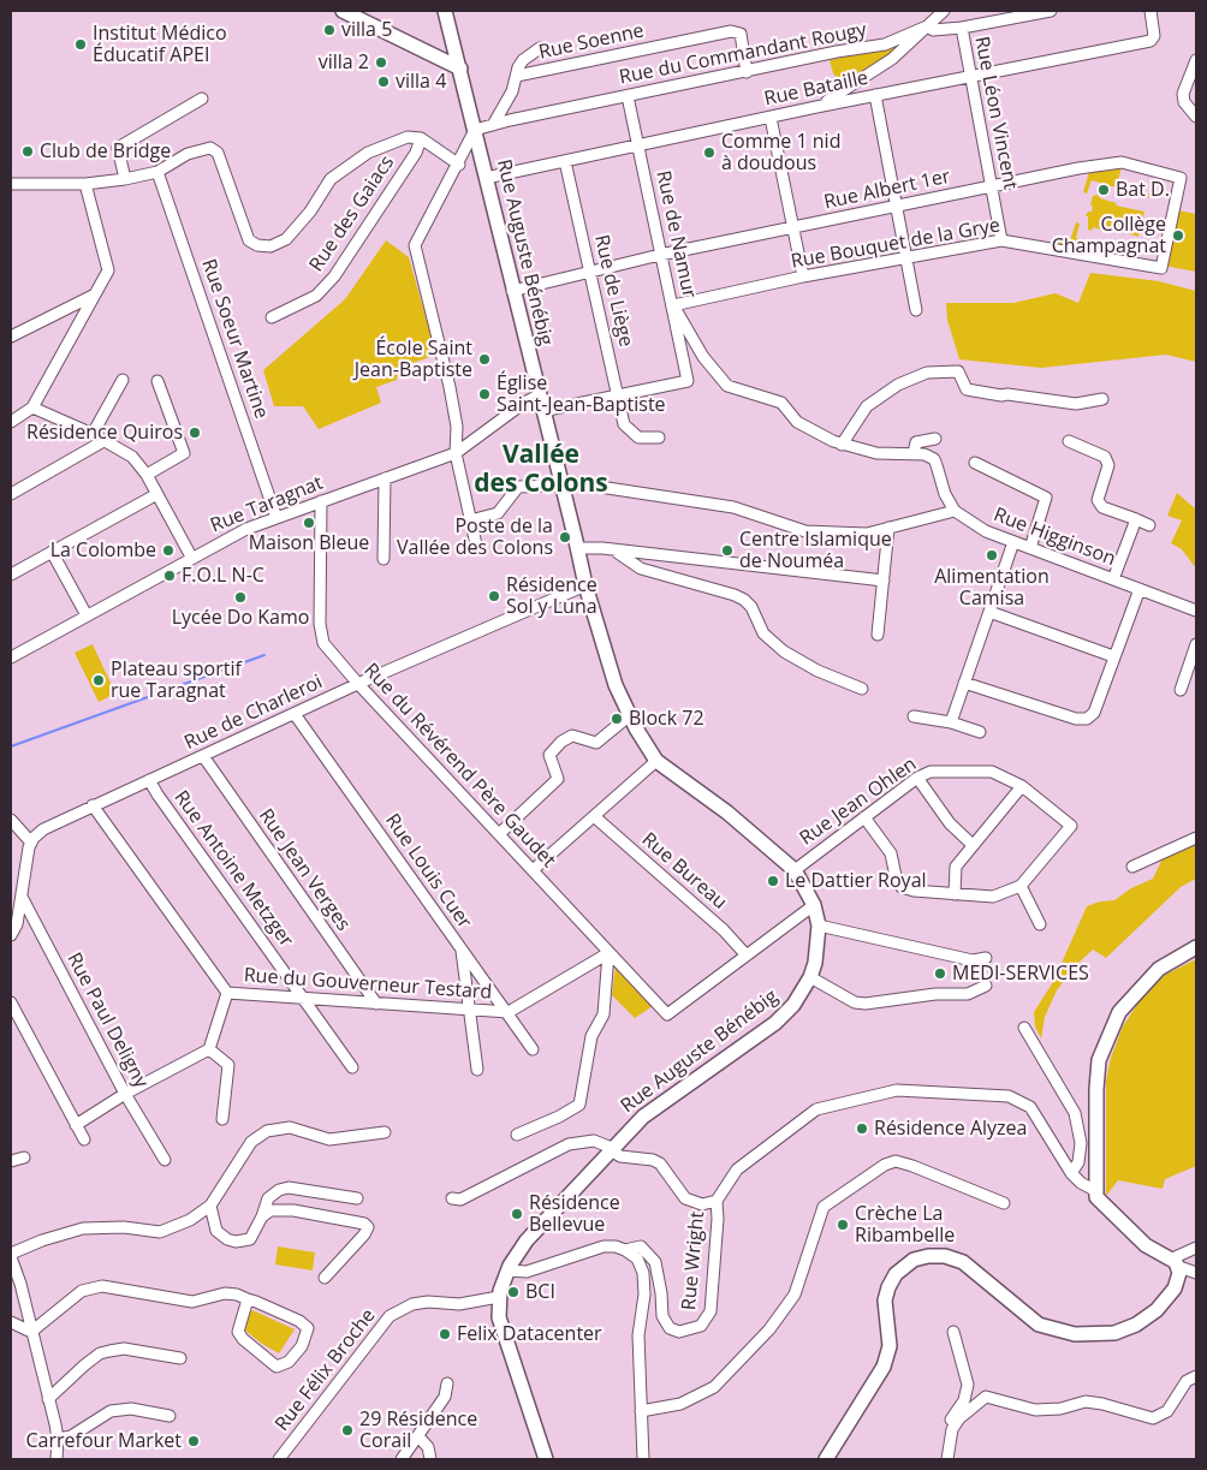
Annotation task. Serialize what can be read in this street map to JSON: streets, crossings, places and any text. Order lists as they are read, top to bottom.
{
  "streets": {
    "main road": ["Rue Auguste Bénébig"],
    "street": [
      "Rue Soenne",
      "Rue du Commandant Rougy",
      "Rue Bataille",
      "Rue Léon Vincent",
      "Rue Albert 1er",
      "Rue des Gaiacs",
      "Rue de Namur",
      "Rue Bouquet de la Grye",
      "Rue de Liège",
      "Rue Soeur Martine",
      "Rue Taragnat",
      "Rue Higginson",
      "Rue de Charleroi",
      "Rue du Révérend Père Gaudet",
      "Rue Jean Ohlen",
      "Rue Antoine Metzger",
      "Rue Jean Verges",
      "Rue Louis Cuer",
      "Rue Bureau",
      "Rue du Gouverneur Testard",
      "Rue Paul Deligny",
      "Rue Wright",
      "Rue Félix Broche"
    ]
  },
  "crossings": [
    ["Rue Soenne", "Rue du Commandant Rougy"],
    ["Rue du Commandant Rougy", "Rue Léon Vincent"],
    ["Rue du Commandant Rougy", "Rue de Namur"],
    ["Rue du Commandant Rougy", "Rue Auguste Bénébig"],
    ["Rue Bataille", "Rue Léon Vincent"],
    ["Rue Bataille", "Rue de Namur"],
    ["Rue Bataille", "Rue Auguste Bénébig"],
    ["Rue Bataille", "Rue de Liège"],
    ["Rue Léon Vincent", "Rue Albert 1er"],
    ["Rue Léon Vincent", "Rue Bouquet de la Grye"],
    ["Rue Albert 1er", "Rue de Namur"],
    ["Rue Albert 1er", "Rue Bouquet de la Grye"],
    ["Rue Albert 1er", "Rue Auguste Bénébig"],
    ["Rue Albert 1er", "Rue de Liège"],
    ["Rue de Namur", "Rue Bouquet de la Grye"],
    ["Rue de Namur", "Rue de Liège"],
    ["Rue Auguste Bénébig", "Rue Taragnat"],
    ["Rue Auguste Bénébig", "Rue de Charleroi"],
    ["Rue Auguste Bénébig", "Rue Jean Ohlen"],
    ["Rue Auguste Bénébig", "Rue Félix Broche"],
    ["Rue Soeur Martine", "Rue Taragnat"],
    ["Rue Taragnat", "Rue du Révérend Père Gaudet"],
    ["Rue de Charleroi", "Rue du Révérend Père Gaudet"],
    ["Rue de Charleroi", "Rue Antoine Metzger"],
    ["Rue de Charleroi", "Rue Jean Verges"],
    ["Rue de Charleroi", "Rue Louis Cuer"],
    ["Rue du Révérend Père Gaudet", "Rue Bureau"],
    ["Rue du Révérend Père Gaudet", "Rue du Gouverneur Testard"],
    ["Rue Antoine Metzger", "Rue du Gouverneur Testard"],
    ["Rue Jean Verges", "Rue du Gouverneur Testard"],
    ["Rue Louis Cuer", "Rue du Gouverneur Testard"]
  ],
  "districts": ["Vallée des Colons"],
  "places": [
    "villa 5",
    "Institut Médico Éducatif APEI",
    "villa 2",
    "villa 4",
    "Club de Bridge",
    "Comme 1 nid à doudous",
    "Bat D.",
    "Collège Champagnat",
    "École Saint Jean-Baptiste",
    "Église Saint-Jean-Baptiste",
    "Résidence Quiros",
    "Maison Bleue",
    "Poste de la Vallée des Colons",
    "La Colombe",
    "Centre Islamique de Nouméa",
    "Alimentation Camisa",
    "F.O.L N-C",
    "Résidence Sol y Luna",
    "Lycée Do Kamo",
    "Plateau sportif rue Taragnat",
    "Block 72",
    "Le Dattier Royal",
    "MEDI-SERVICES",
    "Résidence Alyzea",
    "Résidence Bellevue",
    "Crèche La Ribambelle",
    "BCI",
    "Felix Datacenter",
    "29 Résidence Corail",
    "Carrefour Market"
  ]
}
